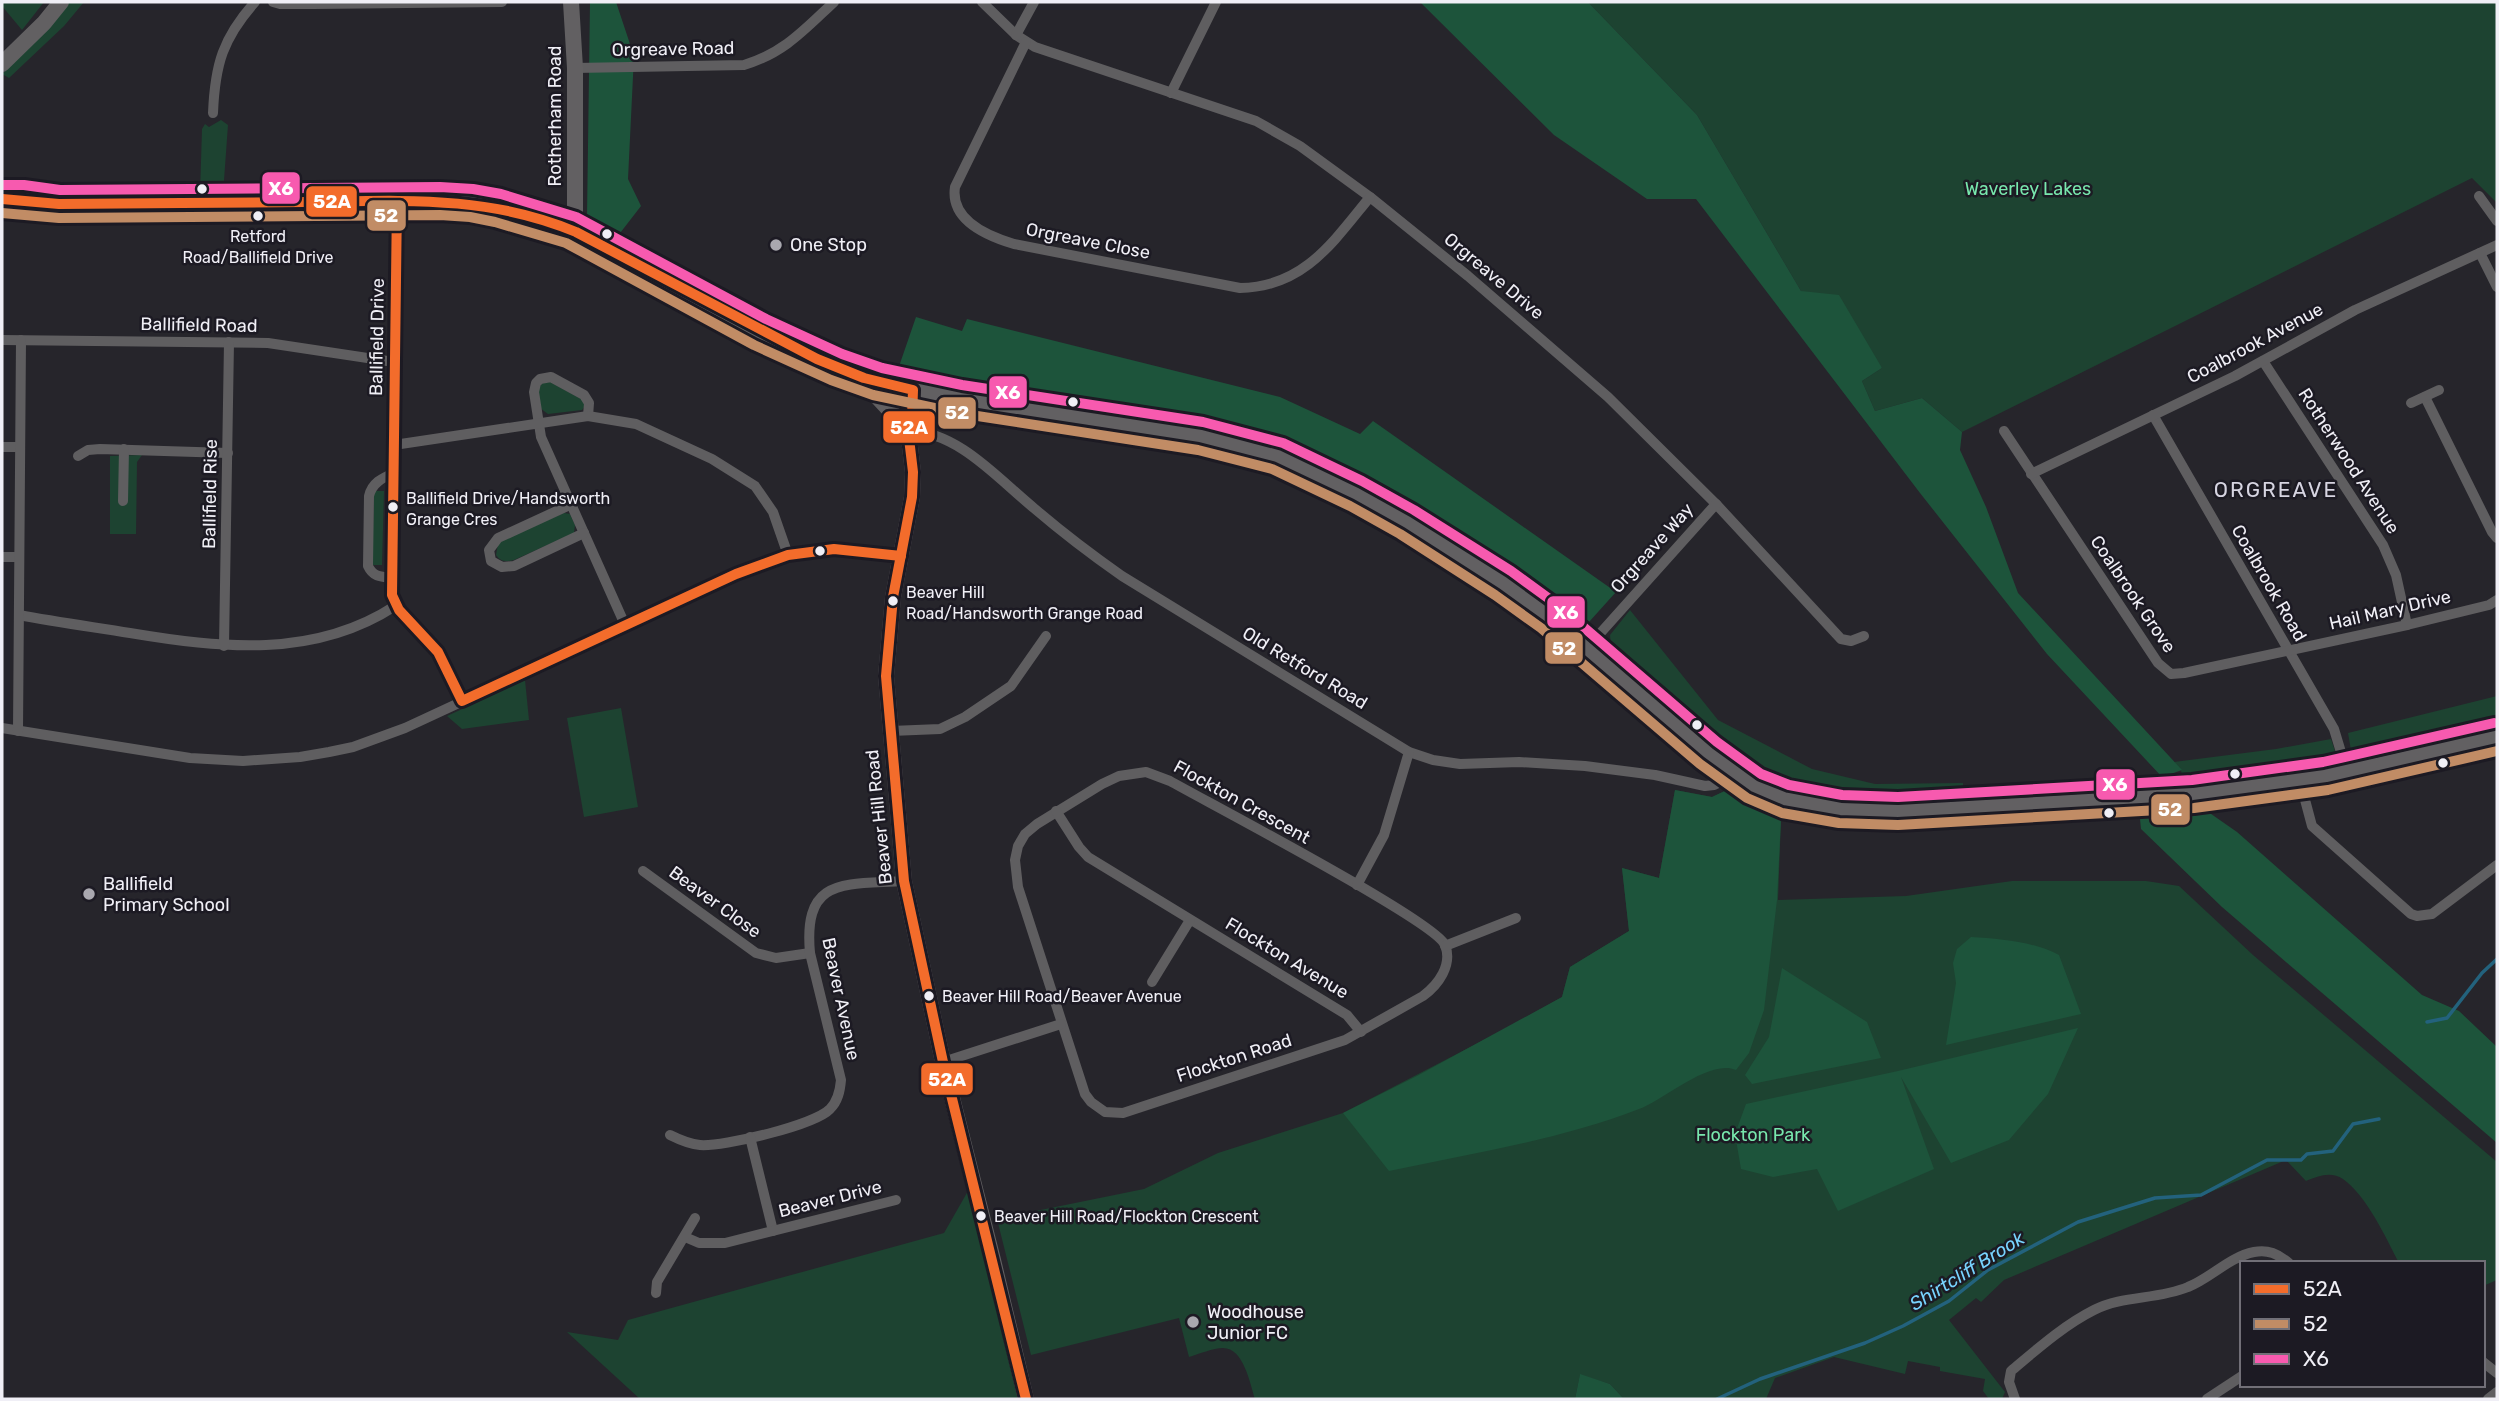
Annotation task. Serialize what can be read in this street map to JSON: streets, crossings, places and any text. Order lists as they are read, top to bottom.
{
  "streets": {
    "main road": ["Rotherham Road", "Beaver Hill Road"],
    "street": [
      "Orgreave Road",
      "Orgreave Close",
      "Orgreave Drive",
      "Ballifield Road",
      "Ballifield Drive",
      "Coalbrook Avenue",
      "Rotherwood Avenue",
      "Ballifield Rise",
      "Orgreave Way",
      "Coalbrook Road",
      "Coalbrook Grove",
      "Hail Mary Drive",
      "Old Retford Road",
      "Flockton Crescent",
      "Beaver Close",
      "Flockton Avenue",
      "Beaver Avenue",
      "Flockton Road",
      "Beaver Drive"
    ]
  },
  "crossings": [
    ["Orgreave Road", "Rotherham Road"],
    ["Orgreave Close", "Orgreave Drive"],
    ["Orgreave Drive", "Orgreave Way"],
    ["Ballifield Road", "Ballifield Drive"],
    ["Ballifield Road", "Ballifield Rise"],
    ["Coalbrook Avenue", "Rotherwood Avenue"],
    ["Coalbrook Avenue", "Coalbrook Road"],
    ["Coalbrook Avenue", "Coalbrook Grove"],
    ["Rotherwood Avenue", "Hail Mary Drive"],
    ["Coalbrook Road", "Coalbrook Grove"],
    ["Coalbrook Road", "Hail Mary Drive"],
    ["Coalbrook Grove", "Hail Mary Drive"],
    ["Old Retford Road", "Beaver Hill Road"],
    ["Flockton Crescent", "Flockton Avenue"],
    ["Flockton Crescent", "Flockton Road"],
    ["Beaver Hill Road", "Beaver Avenue"],
    ["Beaver Close", "Beaver Avenue"],
    ["Flockton Avenue", "Flockton Road"],
    ["Beaver Avenue", "Beaver Drive"]
  ],
  "districts": ["ORGREAVE"],
  "water": ["Shirtcliff Brook"],
  "parks": ["Waverley Lakes", "Flockton Park"],
  "places": [
    "Retford Road/Ballifield Drive",
    "One Stop",
    "Ballifield Drive/Handsworth Grange Cres",
    "Beaver Hill Road/Handsworth Grange Road",
    "Ballifield Primary School",
    "Beaver Hill Road/Beaver Avenue",
    "Beaver Hill Road/Flockton Crescent",
    "Woodhouse Junior FC"
  ],
  "lines": ["transit line X6", "transit line 52A", "transit line 52"],
  "legend": ["52A", "52", "X6"]
}
